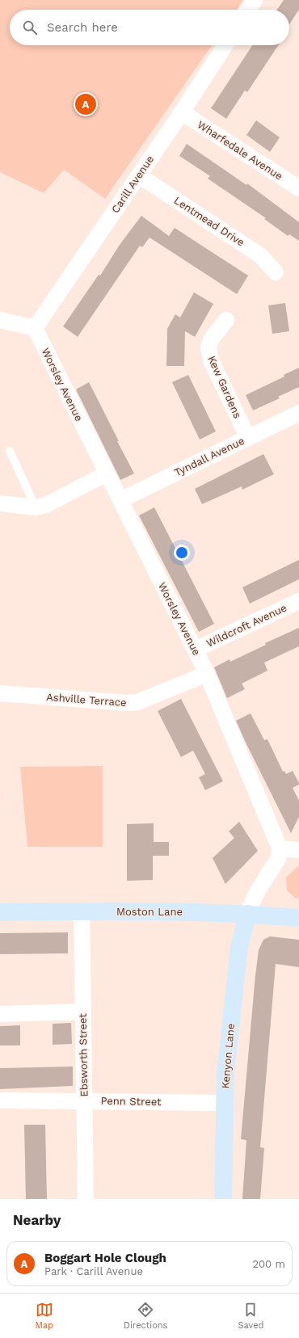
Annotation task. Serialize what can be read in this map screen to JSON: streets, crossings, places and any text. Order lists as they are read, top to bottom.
{
  "streets": {
    "street": [
      "Wharfedale Avenue",
      "Carill Avenue",
      "Lentmead Drive",
      "Worsley Avenue",
      "Kew Gardens",
      "Tyndall Avenue",
      "Wildcroft Avenue",
      "Ashville Terrace",
      "Moston Lane",
      "Ebsworth Street",
      "Kenyon Lane",
      "Penn Street"
    ]
  },
  "crossings": [
    ["Wharfedale Avenue", "Carill Avenue"],
    ["Carill Avenue", "Lentmead Drive"],
    ["Carill Avenue", "Worsley Avenue"],
    ["Worsley Avenue", "Tyndall Avenue"],
    ["Worsley Avenue", "Wildcroft Avenue"],
    ["Worsley Avenue", "Ashville Terrace"],
    ["Kew Gardens", "Tyndall Avenue"],
    ["Moston Lane", "Ebsworth Street"],
    ["Moston Lane", "Kenyon Lane"],
    ["Ebsworth Street", "Penn Street"],
    ["Kenyon Lane", "Penn Street"]
  ],
  "page": {
    "search": "Search here",
    "pins": "A",
    "heading": "Nearby",
    "list": [
      {
        "mark": "A",
        "name": "Boggart Hole Clough",
        "note": "Park · Carill Avenue",
        "value": "200 m"
      }
    ],
    "nav": ["Map", "Directions", "Saved"]
  }
}
